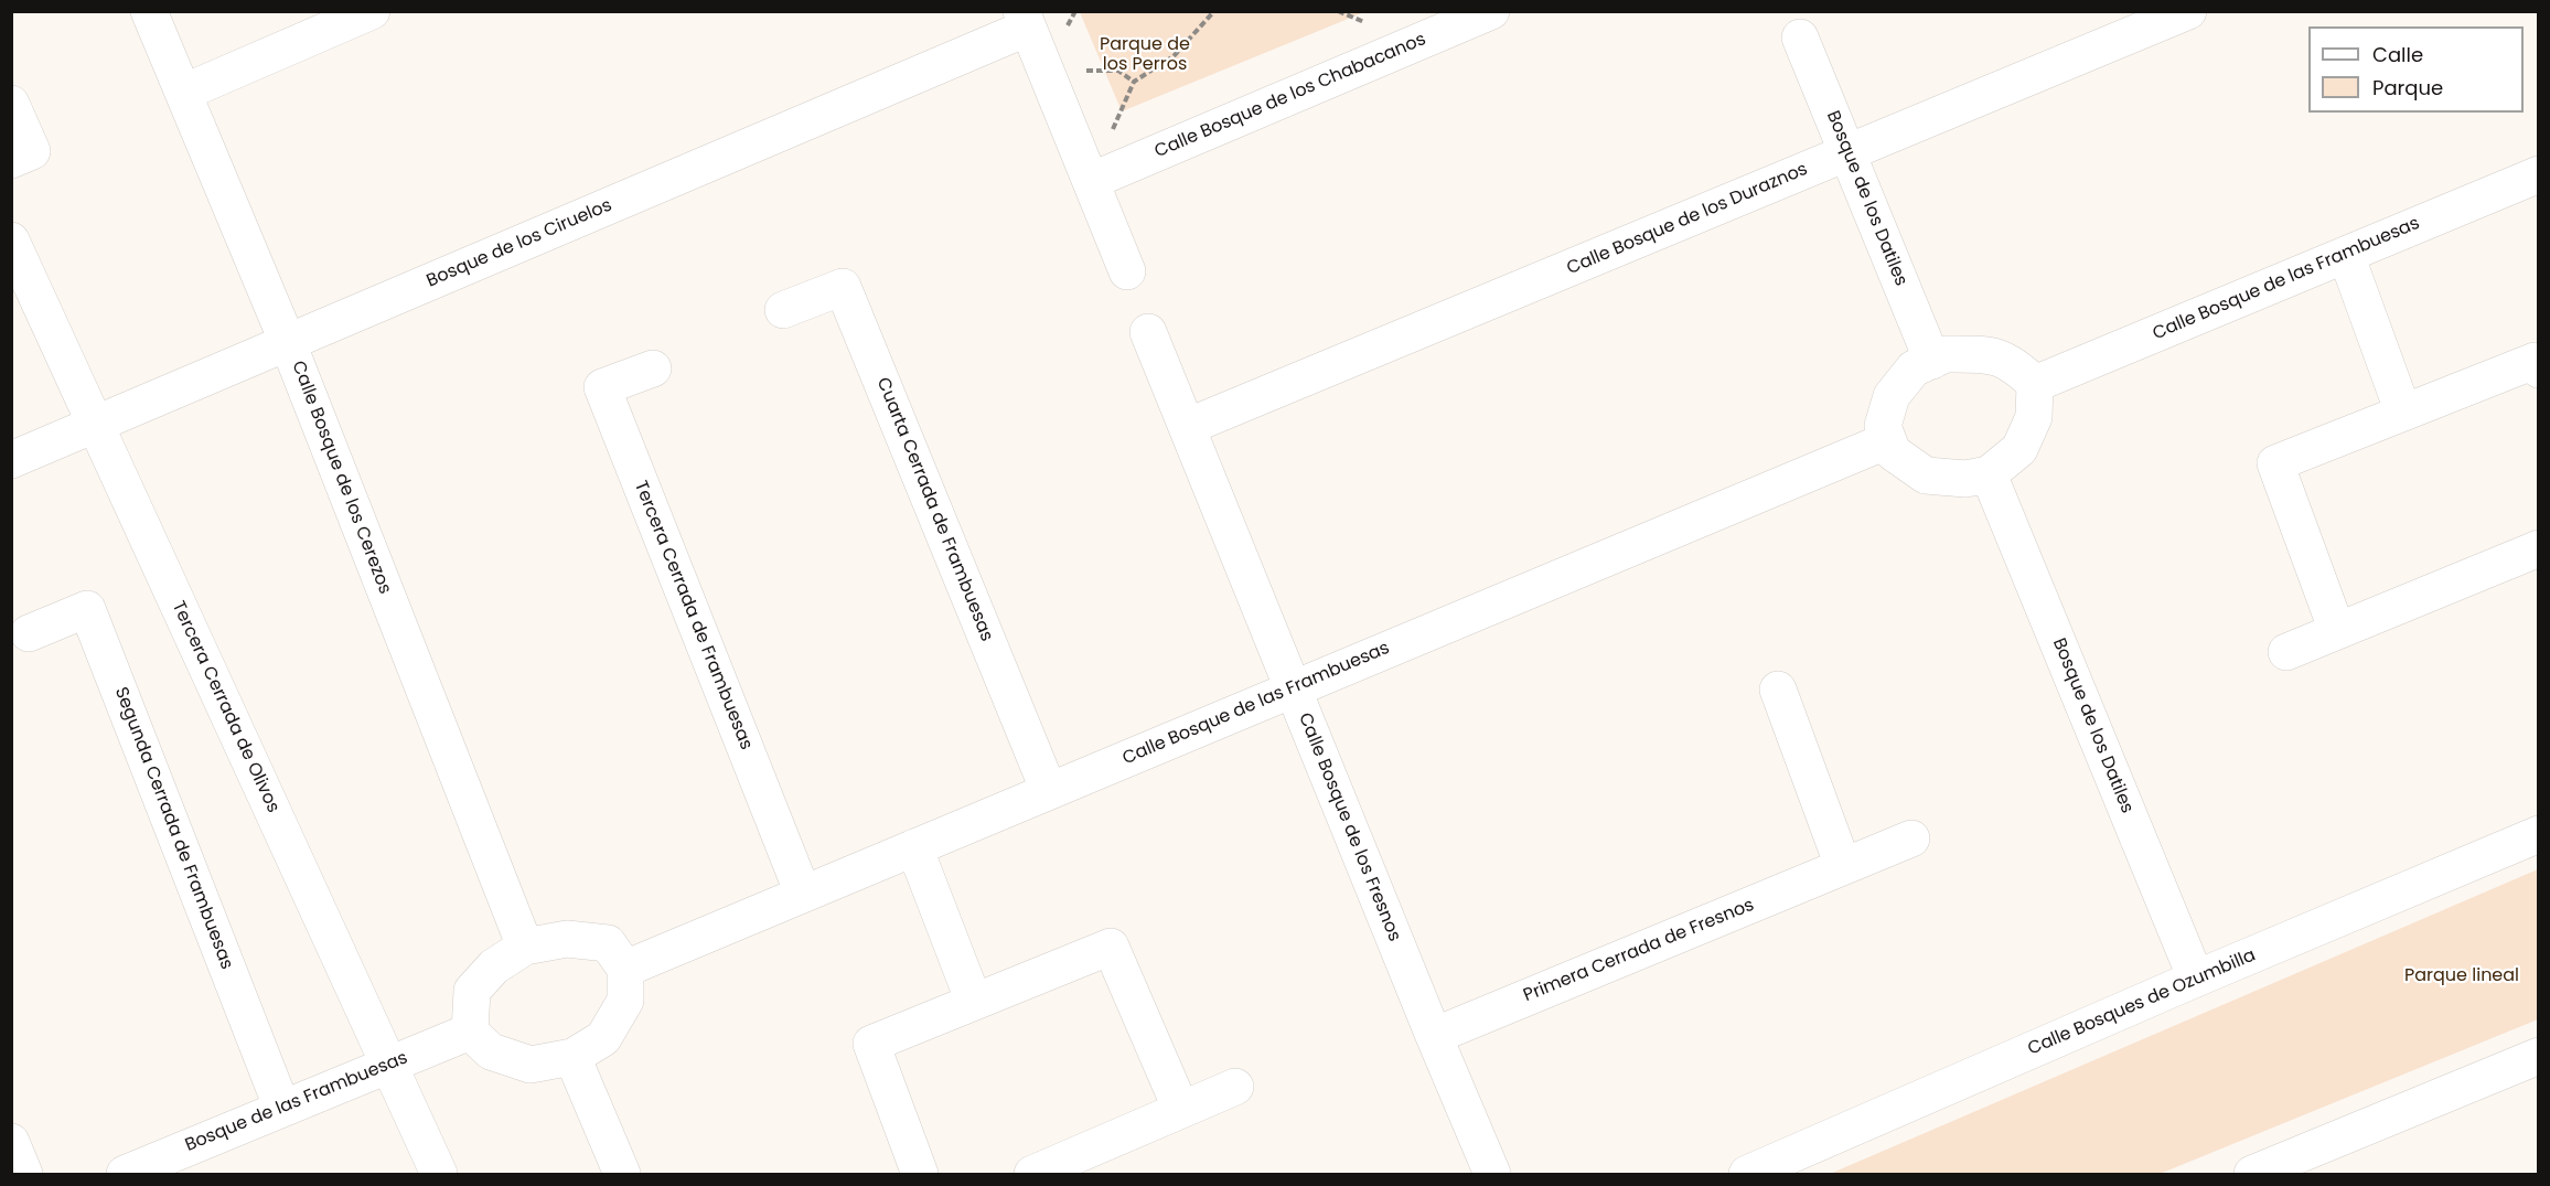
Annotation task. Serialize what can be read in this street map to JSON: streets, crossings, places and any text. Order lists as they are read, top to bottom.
{
  "streets": {
    "street": [
      "Calle Bosque de los Chabacanos",
      "Bosque de los Datiles",
      "Calle Bosque de los Duraznos",
      "Bosque de los Ciruelos",
      "Calle Bosque de las Frambuesas",
      "Calle Bosque de los Cerezos",
      "Cuarta Cerrada de Frambuesas",
      "Tercera Cerrada de Frambuesas",
      "Tercera Cerrada de Olivos",
      "Calle Bosque de los Fresnos",
      "Segunda Cerrada de Frambuesas",
      "Primera Cerrada de Fresnos",
      "Calle Bosques de Ozumbilla",
      "Bosque de las Frambuesas"
    ]
  },
  "crossings": [
    ["Bosque de los Datiles", "Calle Bosque de los Duraznos"],
    ["Bosque de los Datiles", "Calle Bosque de las Frambuesas"],
    ["Bosque de los Datiles", "Calle Bosques de Ozumbilla"],
    ["Calle Bosque de los Duraznos", "Calle Bosque de los Fresnos"],
    ["Bosque de los Ciruelos", "Calle Bosque de los Cerezos"],
    ["Calle Bosque de las Frambuesas", "Calle Bosque de los Cerezos"],
    ["Calle Bosque de las Frambuesas", "Cuarta Cerrada de Frambuesas"],
    ["Calle Bosque de las Frambuesas", "Tercera Cerrada de Frambuesas"],
    ["Calle Bosque de las Frambuesas", "Calle Bosque de los Fresnos"],
    ["Calle Bosque de las Frambuesas", "Bosque de las Frambuesas"],
    ["Calle Bosque de los Cerezos", "Bosque de las Frambuesas"],
    ["Calle Bosque de los Fresnos", "Primera Cerrada de Fresnos"],
    ["Segunda Cerrada de Frambuesas", "Bosque de las Frambuesas"]
  ],
  "parks": ["Parque de los Perros", "Parque lineal"],
  "legend": ["Calle", "Parque"]
}
